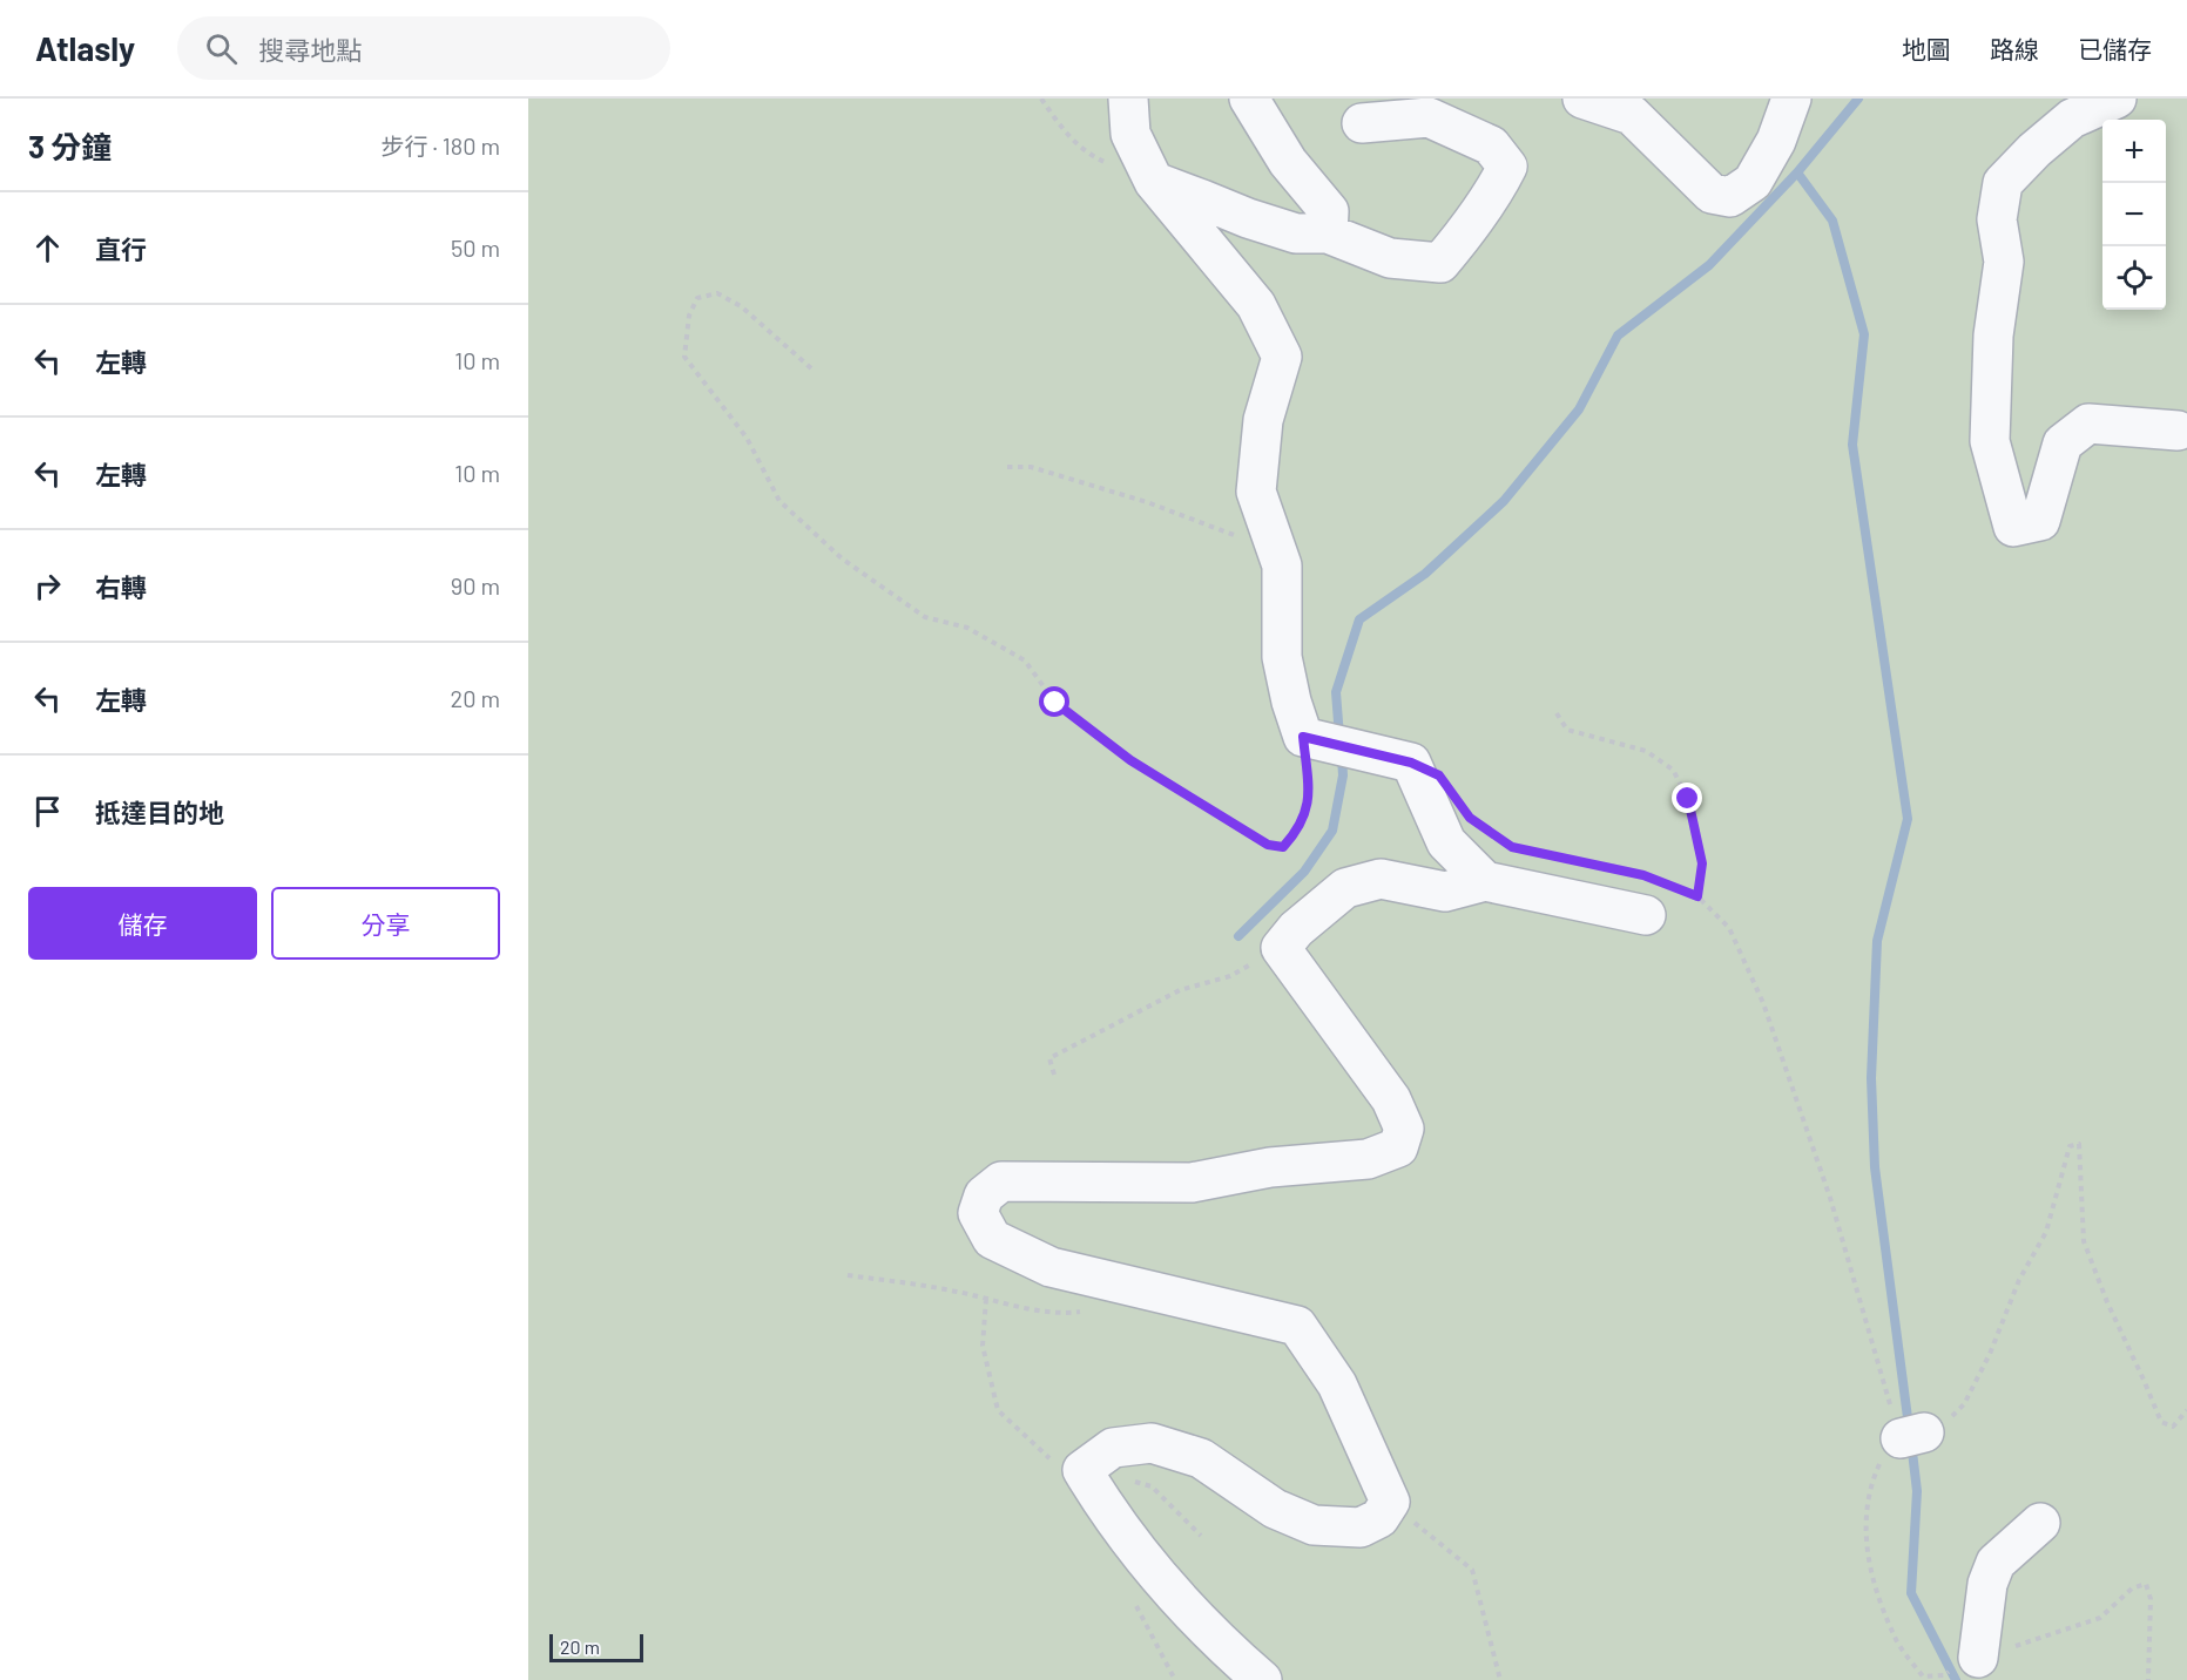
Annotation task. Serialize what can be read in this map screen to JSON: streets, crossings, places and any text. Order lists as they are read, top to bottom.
{
  "scale_bar": "20 m",
  "page": {
    "header": "Atlasly",
    "search": "搜尋地點",
    "nav": ["地圖", "路線", "已儲存"],
    "heading": ["3 分鐘", "步行 · 180 m"],
    "map_buttons": ["+", "−"],
    "list": [
      ["直行", "50 m"],
      ["左轉", "10 m"],
      ["左轉", "10 m"],
      ["右轉", "90 m"],
      ["左轉", "20 m"],
      "抵達目的地"
    ],
    "buttons": ["儲存", "分享"],
    "scale": "20 m"
  }
}
